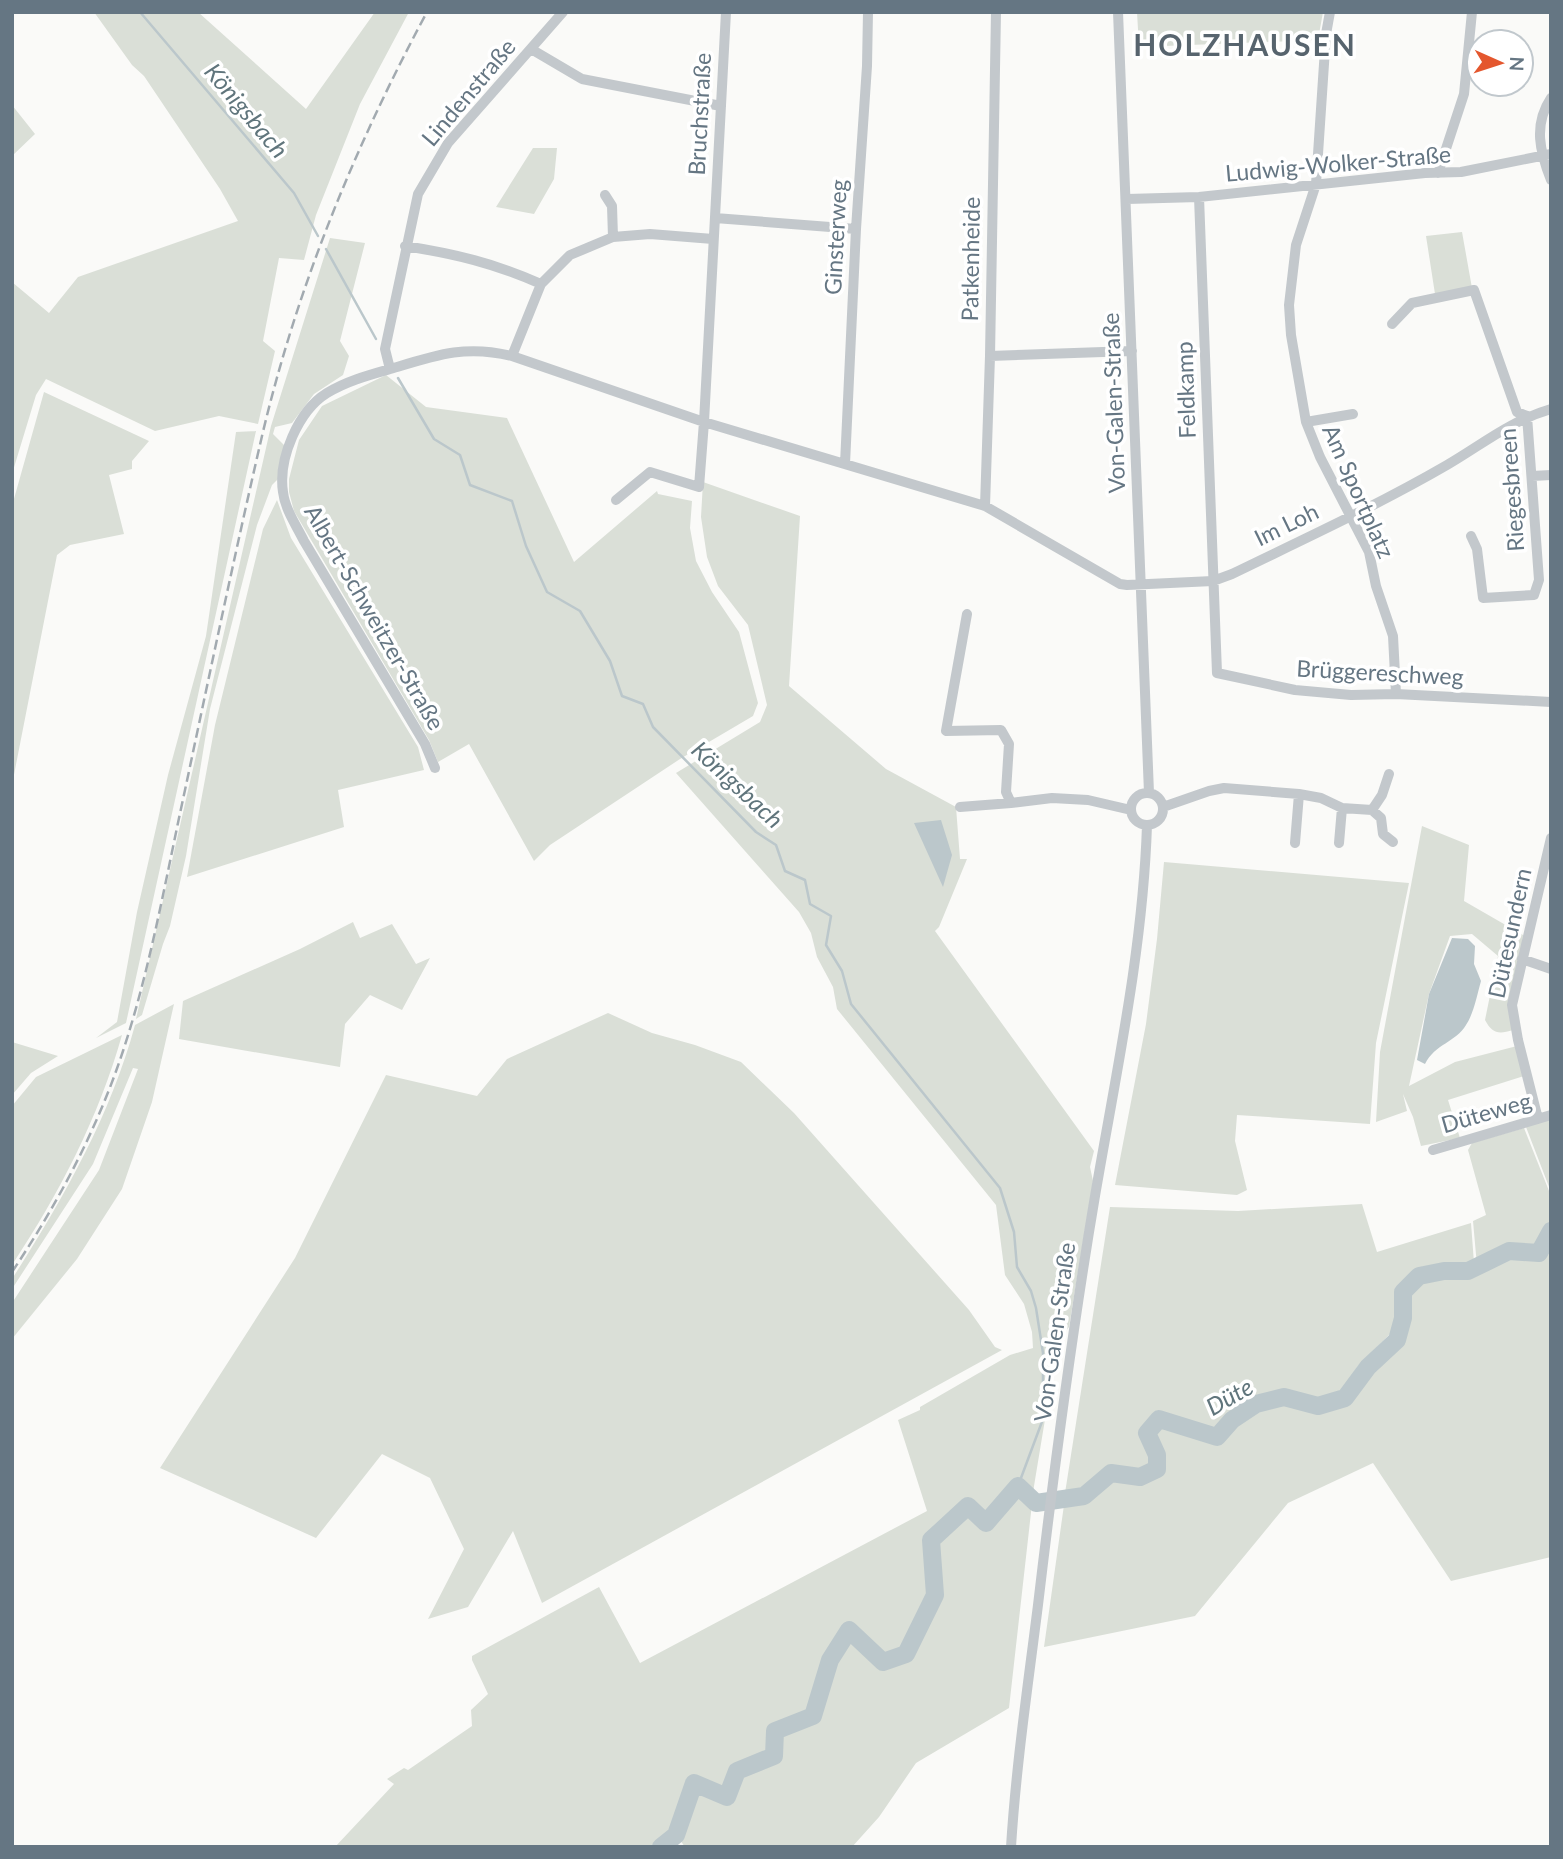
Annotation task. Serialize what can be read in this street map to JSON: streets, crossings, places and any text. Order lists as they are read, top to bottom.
{
  "streets": {
    "street": [
      "Lindenstraße",
      "Bruchstraße",
      "Ludwig-Wolker-Straße",
      "Ginsterweg",
      "Patkenheide",
      "Feldkamp",
      "Von-Galen-Straße",
      "Riegesbreen",
      "Am Sportplatz",
      "Im Loh",
      "Albert-Schweitzer-Straße",
      "Brüggereschweg",
      "Dütesundern",
      "Düteweg"
    ]
  },
  "crossings": [
    ["Lindenstraße", "Albert-Schweitzer-Straße"],
    ["Bruchstraße", "Albert-Schweitzer-Straße"],
    ["Ludwig-Wolker-Straße", "Feldkamp"],
    ["Ludwig-Wolker-Straße", "Von-Galen-Straße"],
    ["Ludwig-Wolker-Straße", "Am Sportplatz"],
    ["Ginsterweg", "Albert-Schweitzer-Straße"],
    ["Patkenheide", "Albert-Schweitzer-Straße"],
    ["Feldkamp", "Im Loh"],
    ["Feldkamp", "Brüggereschweg"],
    ["Von-Galen-Straße", "Im Loh"],
    ["Von-Galen-Straße", "Albert-Schweitzer-Straße"],
    ["Riegesbreen", "Im Loh"],
    ["Am Sportplatz", "Im Loh"],
    ["Am Sportplatz", "Brüggereschweg"],
    ["Im Loh", "Albert-Schweitzer-Straße"],
    ["Im Loh", "Brüggereschweg"],
    ["Dütesundern", "Düteweg"]
  ],
  "districts": ["HOLZHAUSEN"],
  "water": ["Königsbach", "Düte"],
  "north": "right"
}
